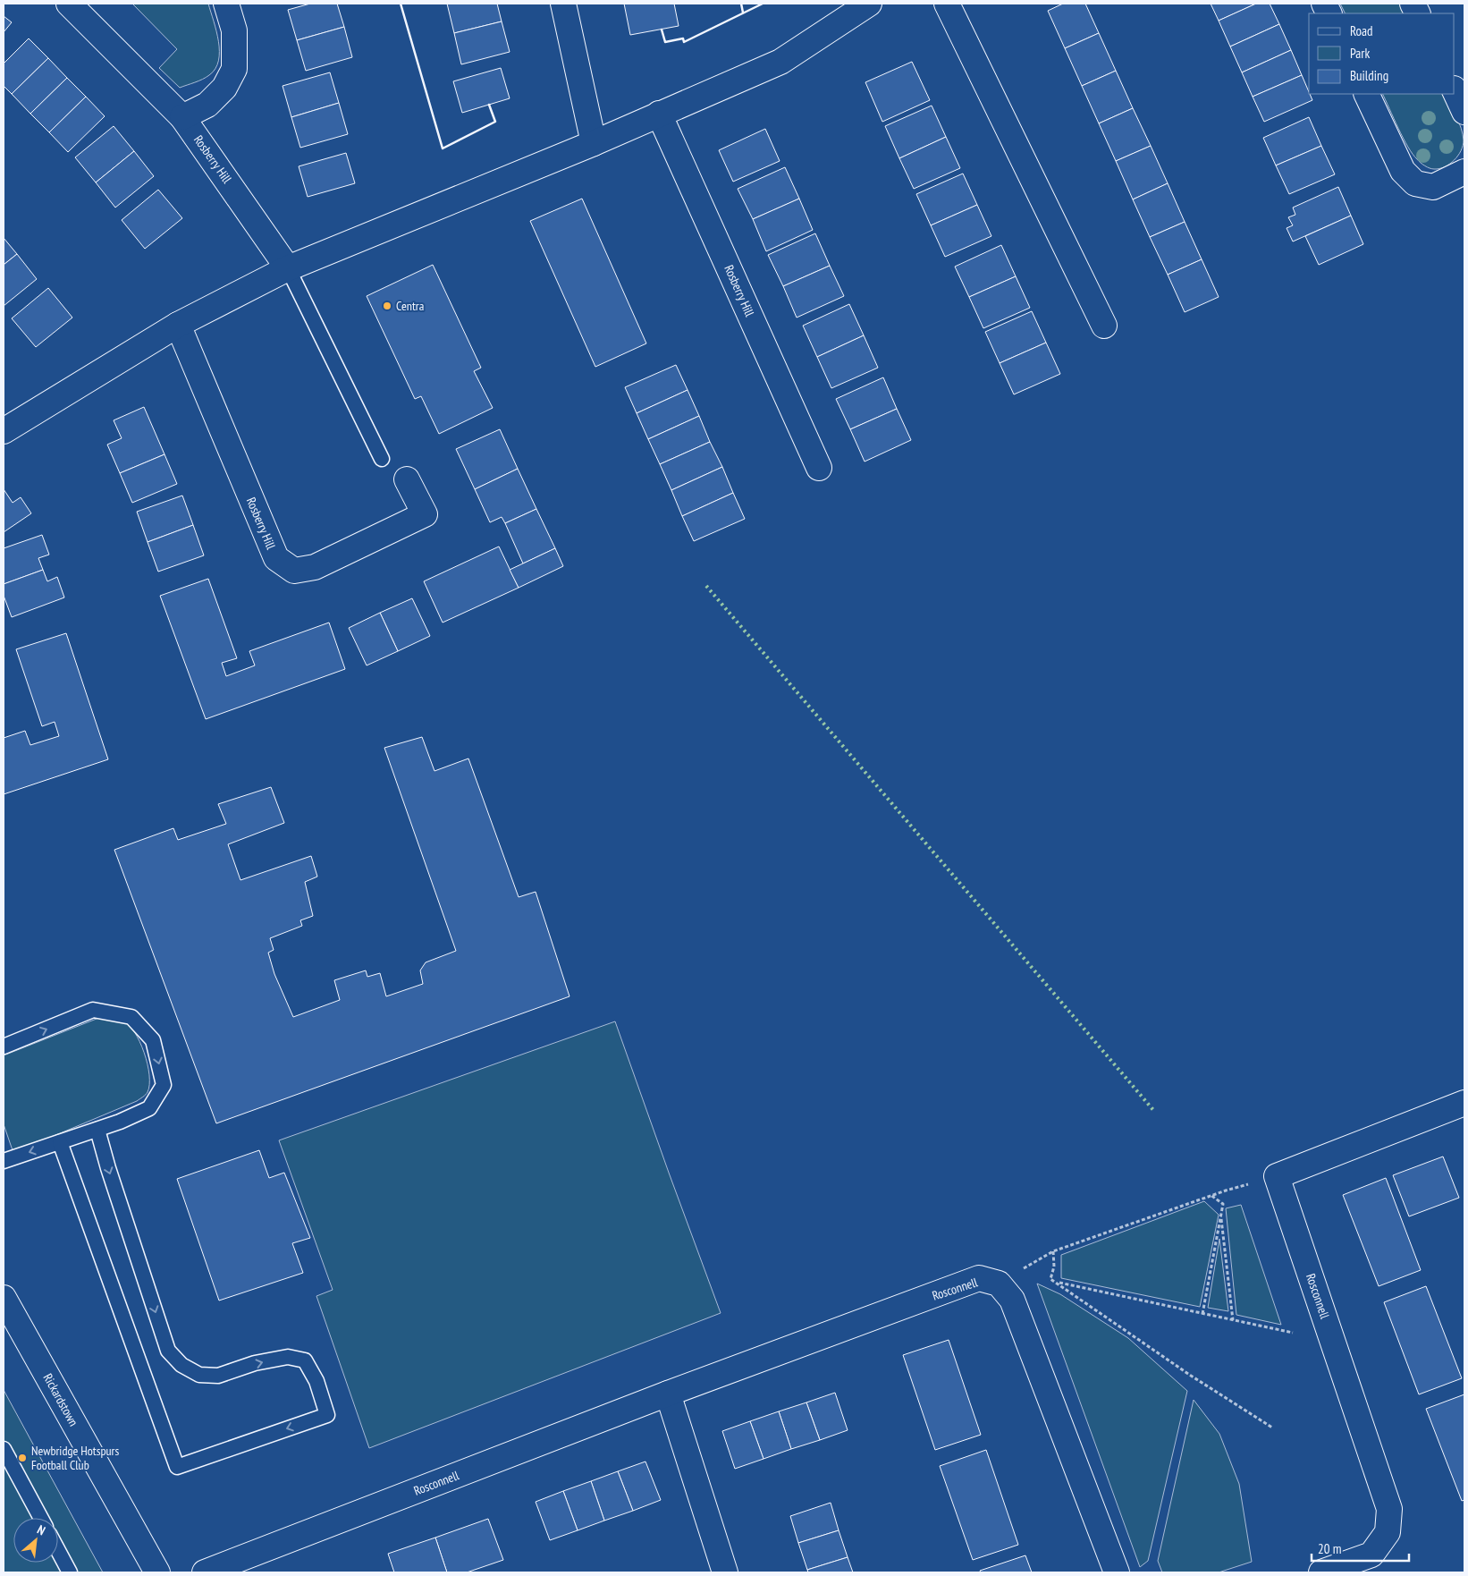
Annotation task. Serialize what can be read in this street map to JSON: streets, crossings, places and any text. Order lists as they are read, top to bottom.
{
  "streets": {
    "street": ["Rosberry Hill", "Rosconnell", "Rickardstown"]
  },
  "places": ["Centra", "Newbridge Hotspurs Football Club"],
  "legend": ["Road", "Park", "Building"],
  "scale_bar": "20 m",
  "north": "top right"
}
